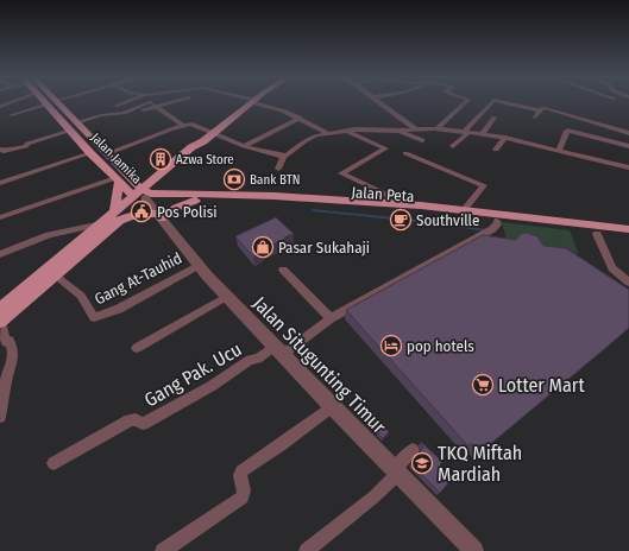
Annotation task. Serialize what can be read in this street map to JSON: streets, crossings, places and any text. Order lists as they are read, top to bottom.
{
  "streets": {
    "main road": ["Jalan Jamika", "Jalan Peta"],
    "street": ["Gang At-Tauhid", "Jalan Situgunting Timur", "Gang Pak. Ucu"]
  },
  "crossings": [
    ["Jalan Jamika", "Jalan Peta"],
    ["Jalan Jamika", "Jalan Situgunting Timur"],
    ["Jalan Peta", "Jalan Situgunting Timur"],
    ["Jalan Peta", "Gang Pak. Ucu"],
    ["Gang At-Tauhid", "Jalan Situgunting Timur"],
    ["Jalan Situgunting Timur", "Gang Pak. Ucu"]
  ],
  "places": {
    "building": ["Azwa Store"],
    "bank": ["Bank BTN"],
    "public building": ["Pos Polisi"],
    "cafe": ["Southville"],
    "shop": ["Pasar Sukahaji"],
    "hotel": ["pop hotels"],
    "supermarket": ["Lotter Mart"],
    "school or university": ["TKQ Miftah Mardiah"]
  }
}
